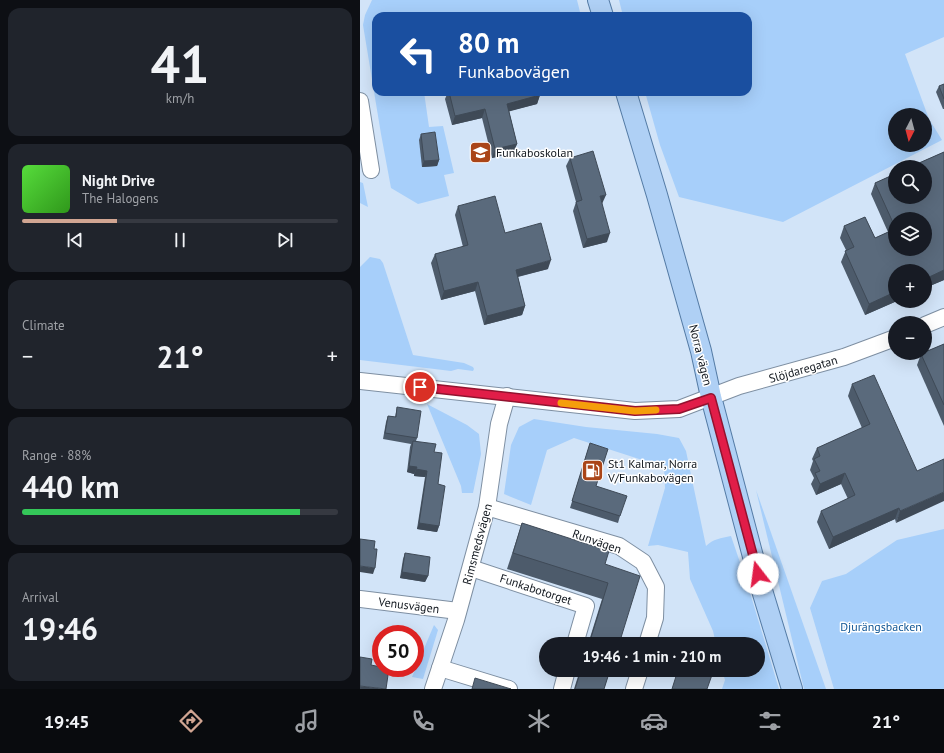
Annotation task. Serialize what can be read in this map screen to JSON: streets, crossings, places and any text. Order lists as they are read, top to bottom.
{
  "streets": {
    "main road": ["Norra vägen"],
    "street": [
      "Slöjdaregatan",
      "Runvägen",
      "Rimsmedsvägen",
      "Funkabotorget",
      "Venusvägen"
    ]
  },
  "crossings": [
    ["Norra vägen", "Slöjdaregatan"],
    ["Slöjdaregatan", "Rimsmedsvägen"],
    ["Runvägen", "Rimsmedsvägen"],
    ["Rimsmedsvägen", "Funkabotorget"],
    ["Rimsmedsvägen", "Venusvägen"]
  ],
  "parks": ["Djurängsbacken"],
  "places": {
    "school or university": ["Funkaboskolan"],
    "fuel station": ["St1 Kalmar, Norra V/Funkabovägen"]
  },
  "north": "bottom",
  "page": {
    "tile": [
      ["41", "km/h"],
      "Climate",
      ["Range · 88%", "440 km"],
      ["Arrival", "19:46"]
    ],
    "turn": ["80 m", "Funkabovägen"],
    "map_buttons": ["+", "−"],
    "song": ["Night Drive", "The Halogens"],
    "heat": ["−", "21°", "+"],
    "limit": "50",
    "trip": "19:46 · 1 min · 210 m",
    "tabs": ["19:45", "21°"]
  }
}
